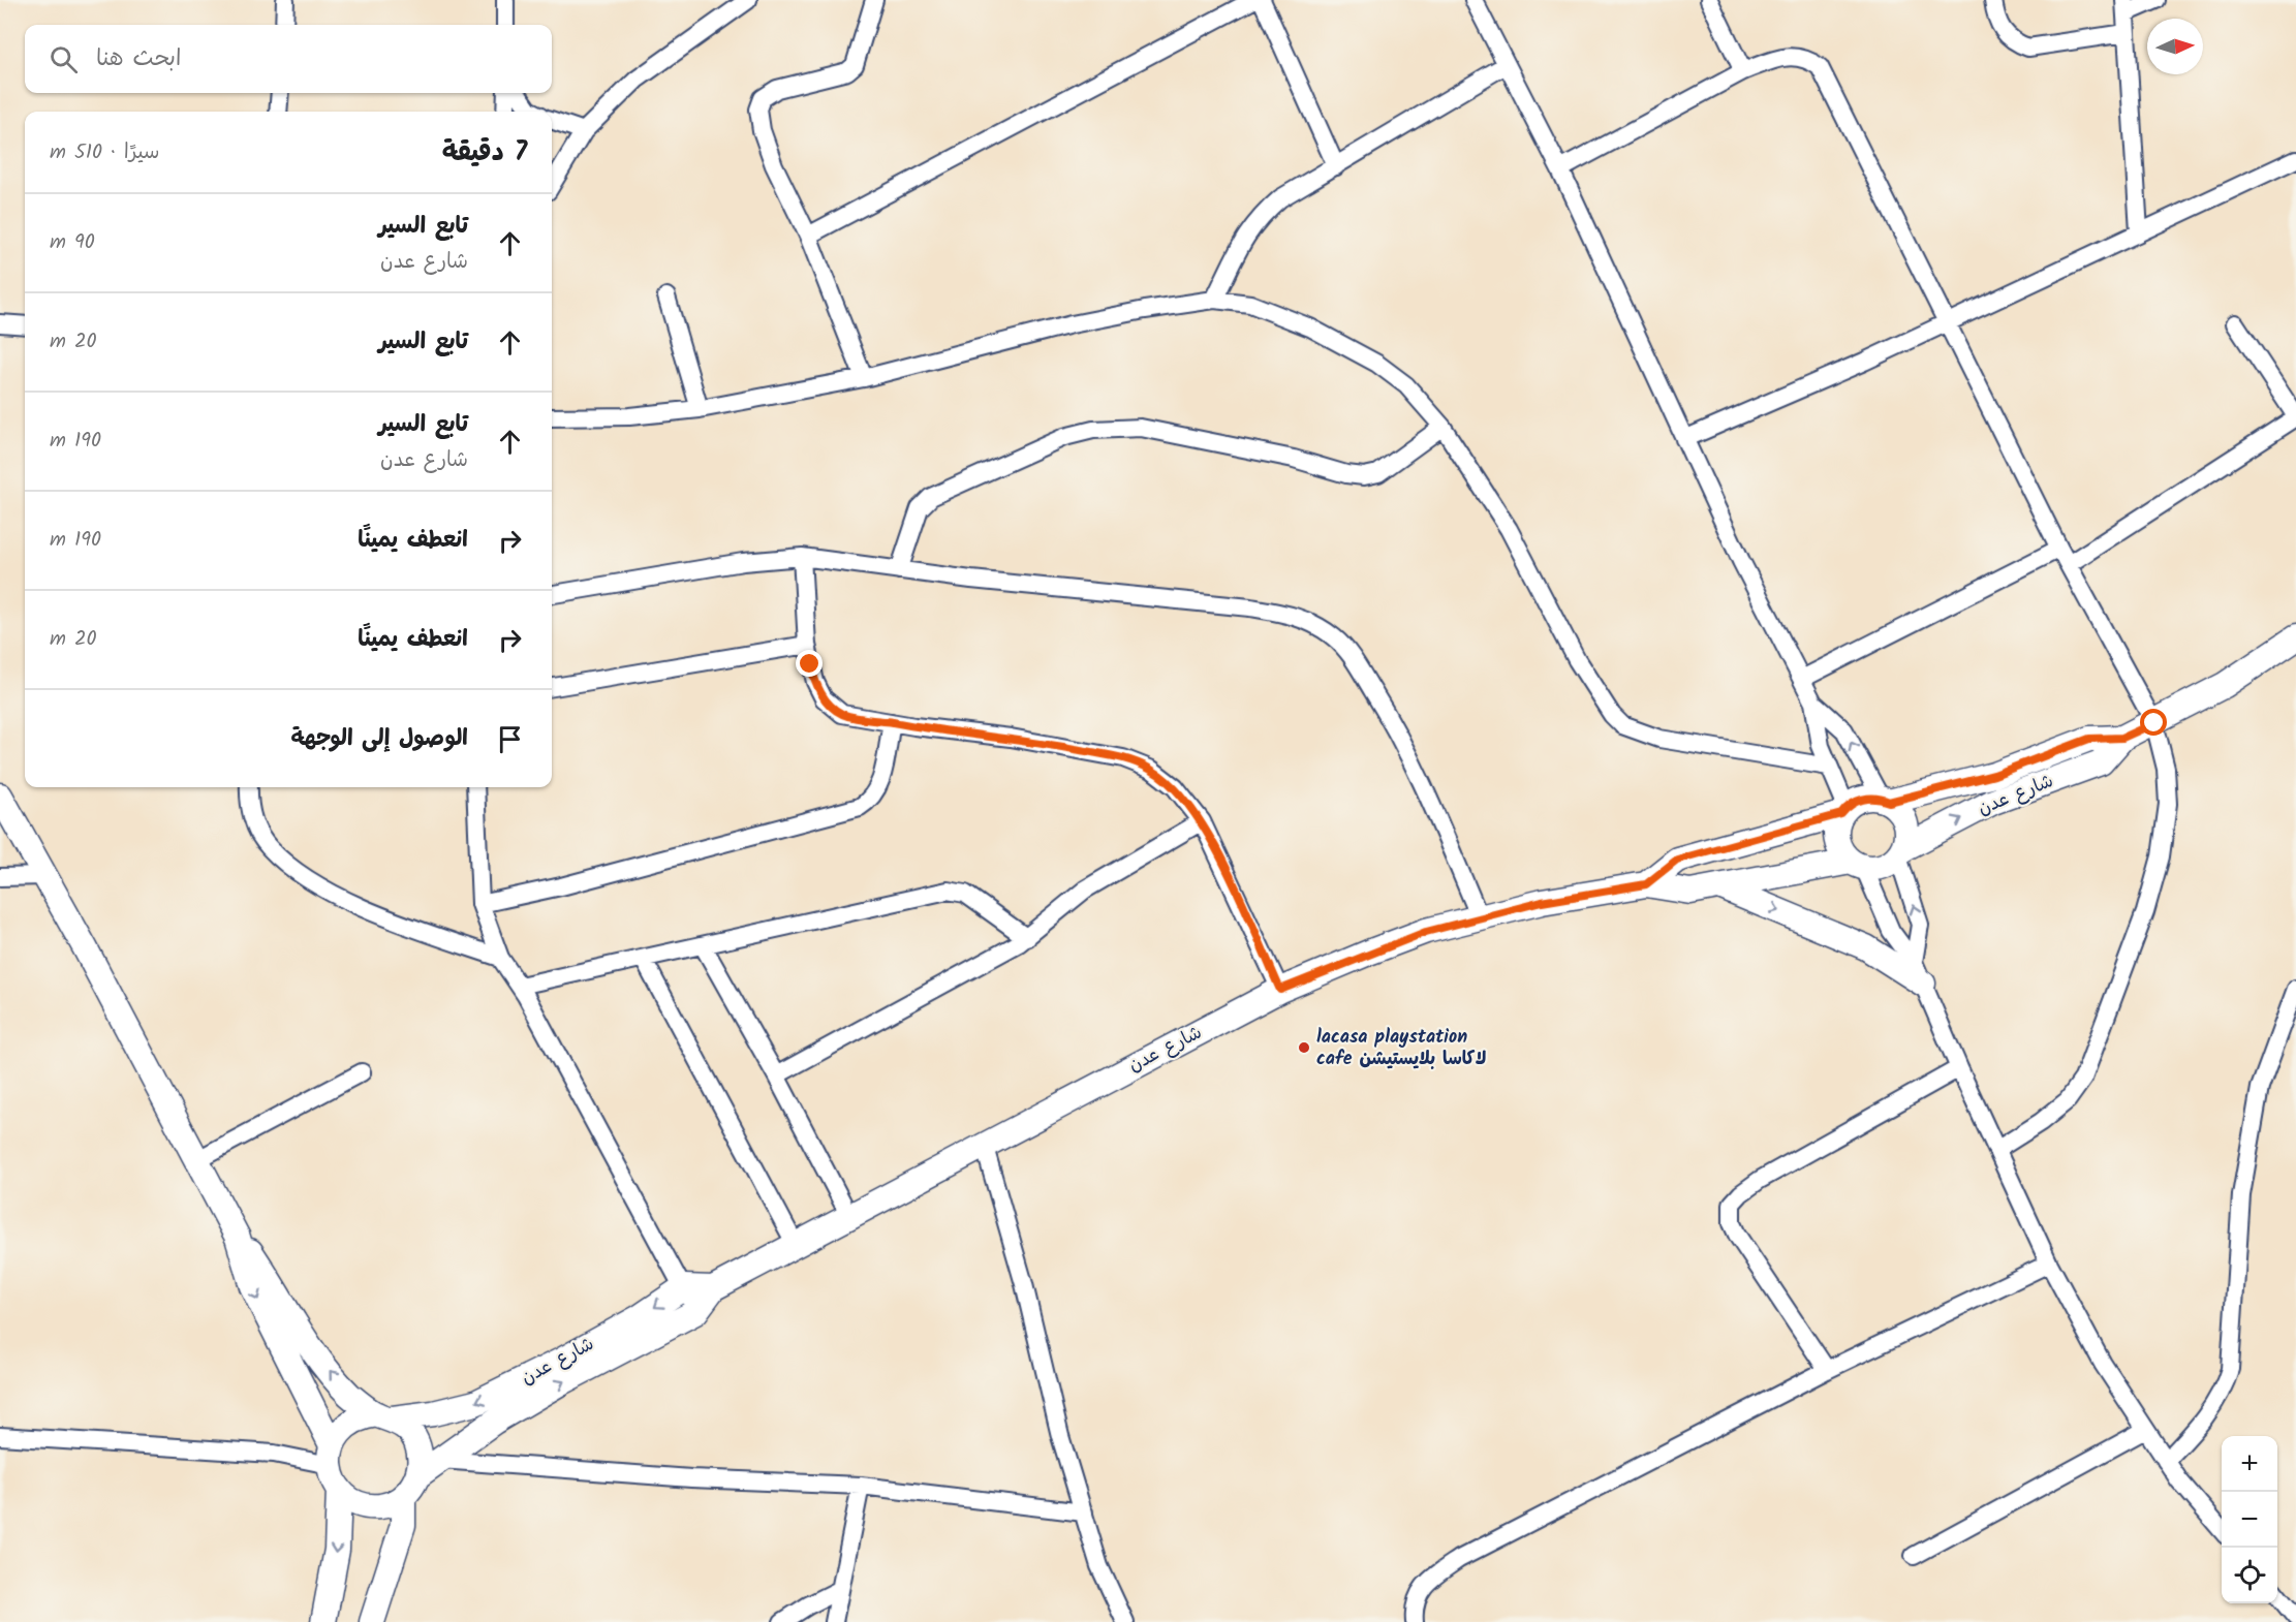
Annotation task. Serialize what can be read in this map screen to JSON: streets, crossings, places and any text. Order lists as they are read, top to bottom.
{
  "streets": {
    "street": ["شارع عدن"]
  },
  "places": ["lacasa playstation cafe لاكاسا بلايستيشن"],
  "north": "right",
  "page": {
    "search": "ابحث هنا",
    "heading": ["7 دقيقة", "سيرًا · 510 m"],
    "list": [
      ["تابع السير", "شارع عدن", "90 m"],
      ["تابع السير", "20 m"],
      ["تابع السير", "شارع عدن", "190 m"],
      ["انعطف يمينًا", "190 m"],
      ["انعطف يمينًا", "20 m"],
      "الوصول إلى الوجهة"
    ],
    "map_buttons": ["+", "−"]
  }
}
